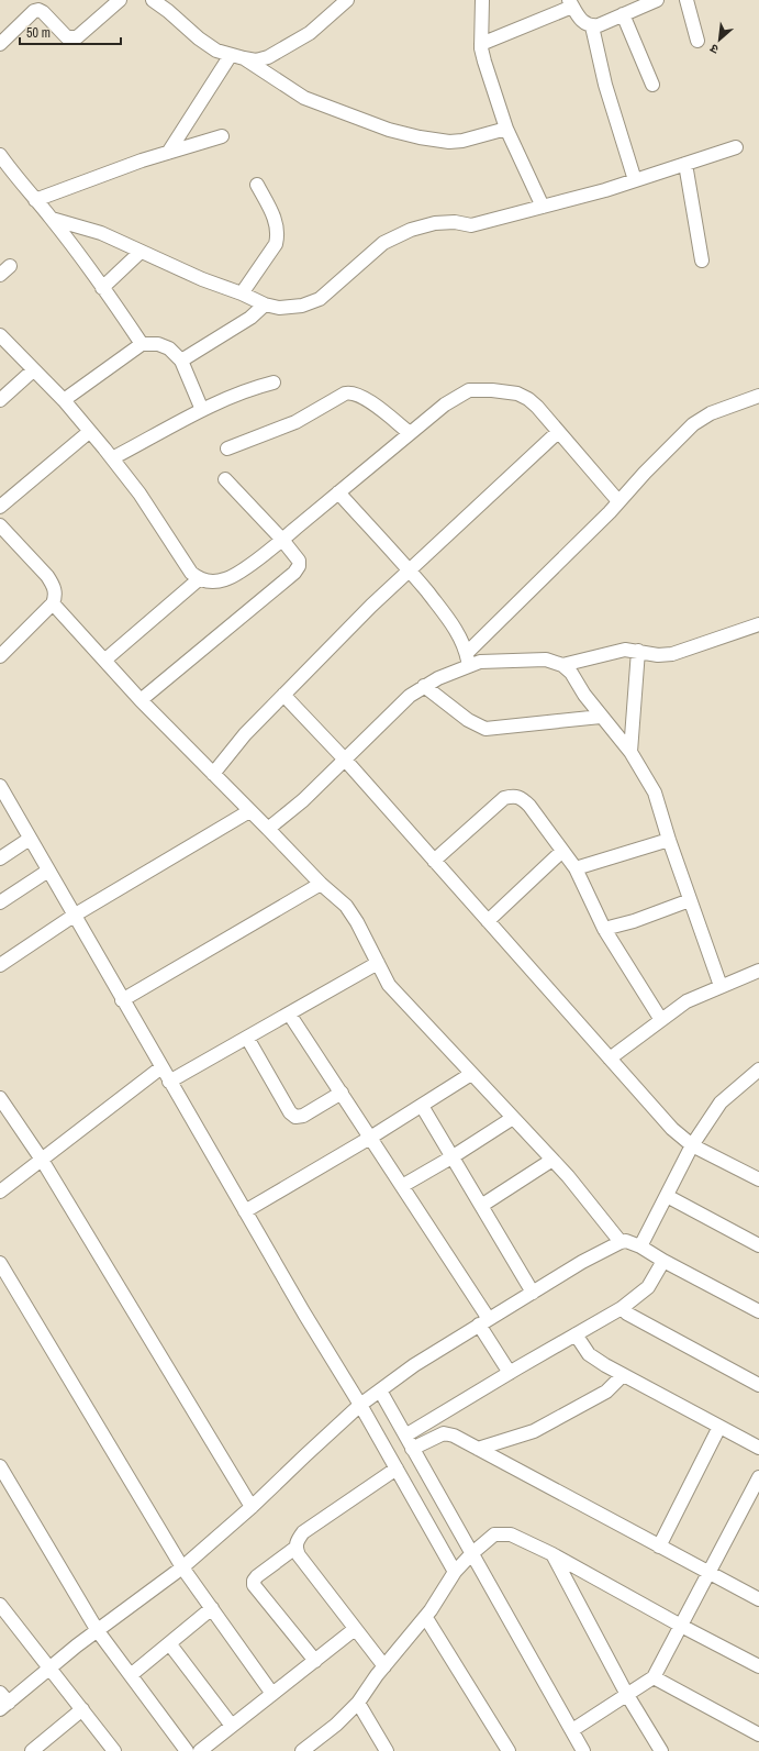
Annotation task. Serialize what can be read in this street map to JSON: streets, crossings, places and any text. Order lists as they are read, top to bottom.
{
  "scale_bar": "50 m",
  "north": "bottom left"
}
